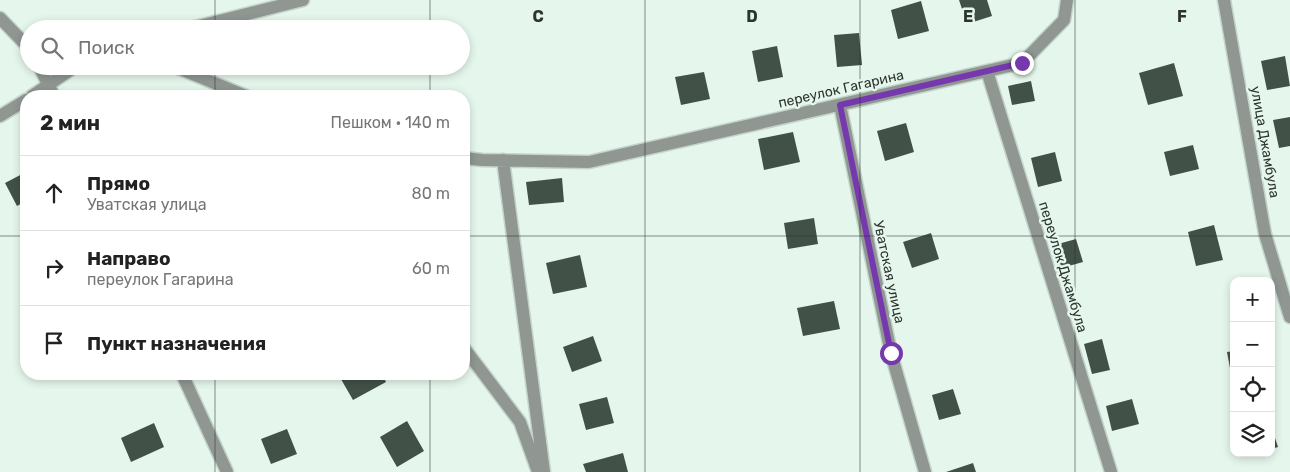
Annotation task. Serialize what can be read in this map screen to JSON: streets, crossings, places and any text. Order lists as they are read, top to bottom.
{
  "streets": {
    "street": [
      "переулок Гагарина",
      "улица Джамбула",
      "переулок Джамбула",
      "Уватская улица"
    ]
  },
  "crossings": [
    ["переулок Гагарина", "переулок Джамбула"],
    ["переулок Гагарина", "Уватская улица"]
  ],
  "page": {
    "search": "Поиск",
    "heading": ["2 мин", "Пешком · 140 m"],
    "list": [
      ["Прямо", "Уватская улица", "80 m"],
      ["Направо", "переулок Гагарина", "60 m"],
      "Пункт назначения"
    ],
    "map_buttons": ["+", "−"]
  },
  "grid": {
    "columns": [
      "C",
      "D",
      "E",
      "F"
    ]
  }
}
